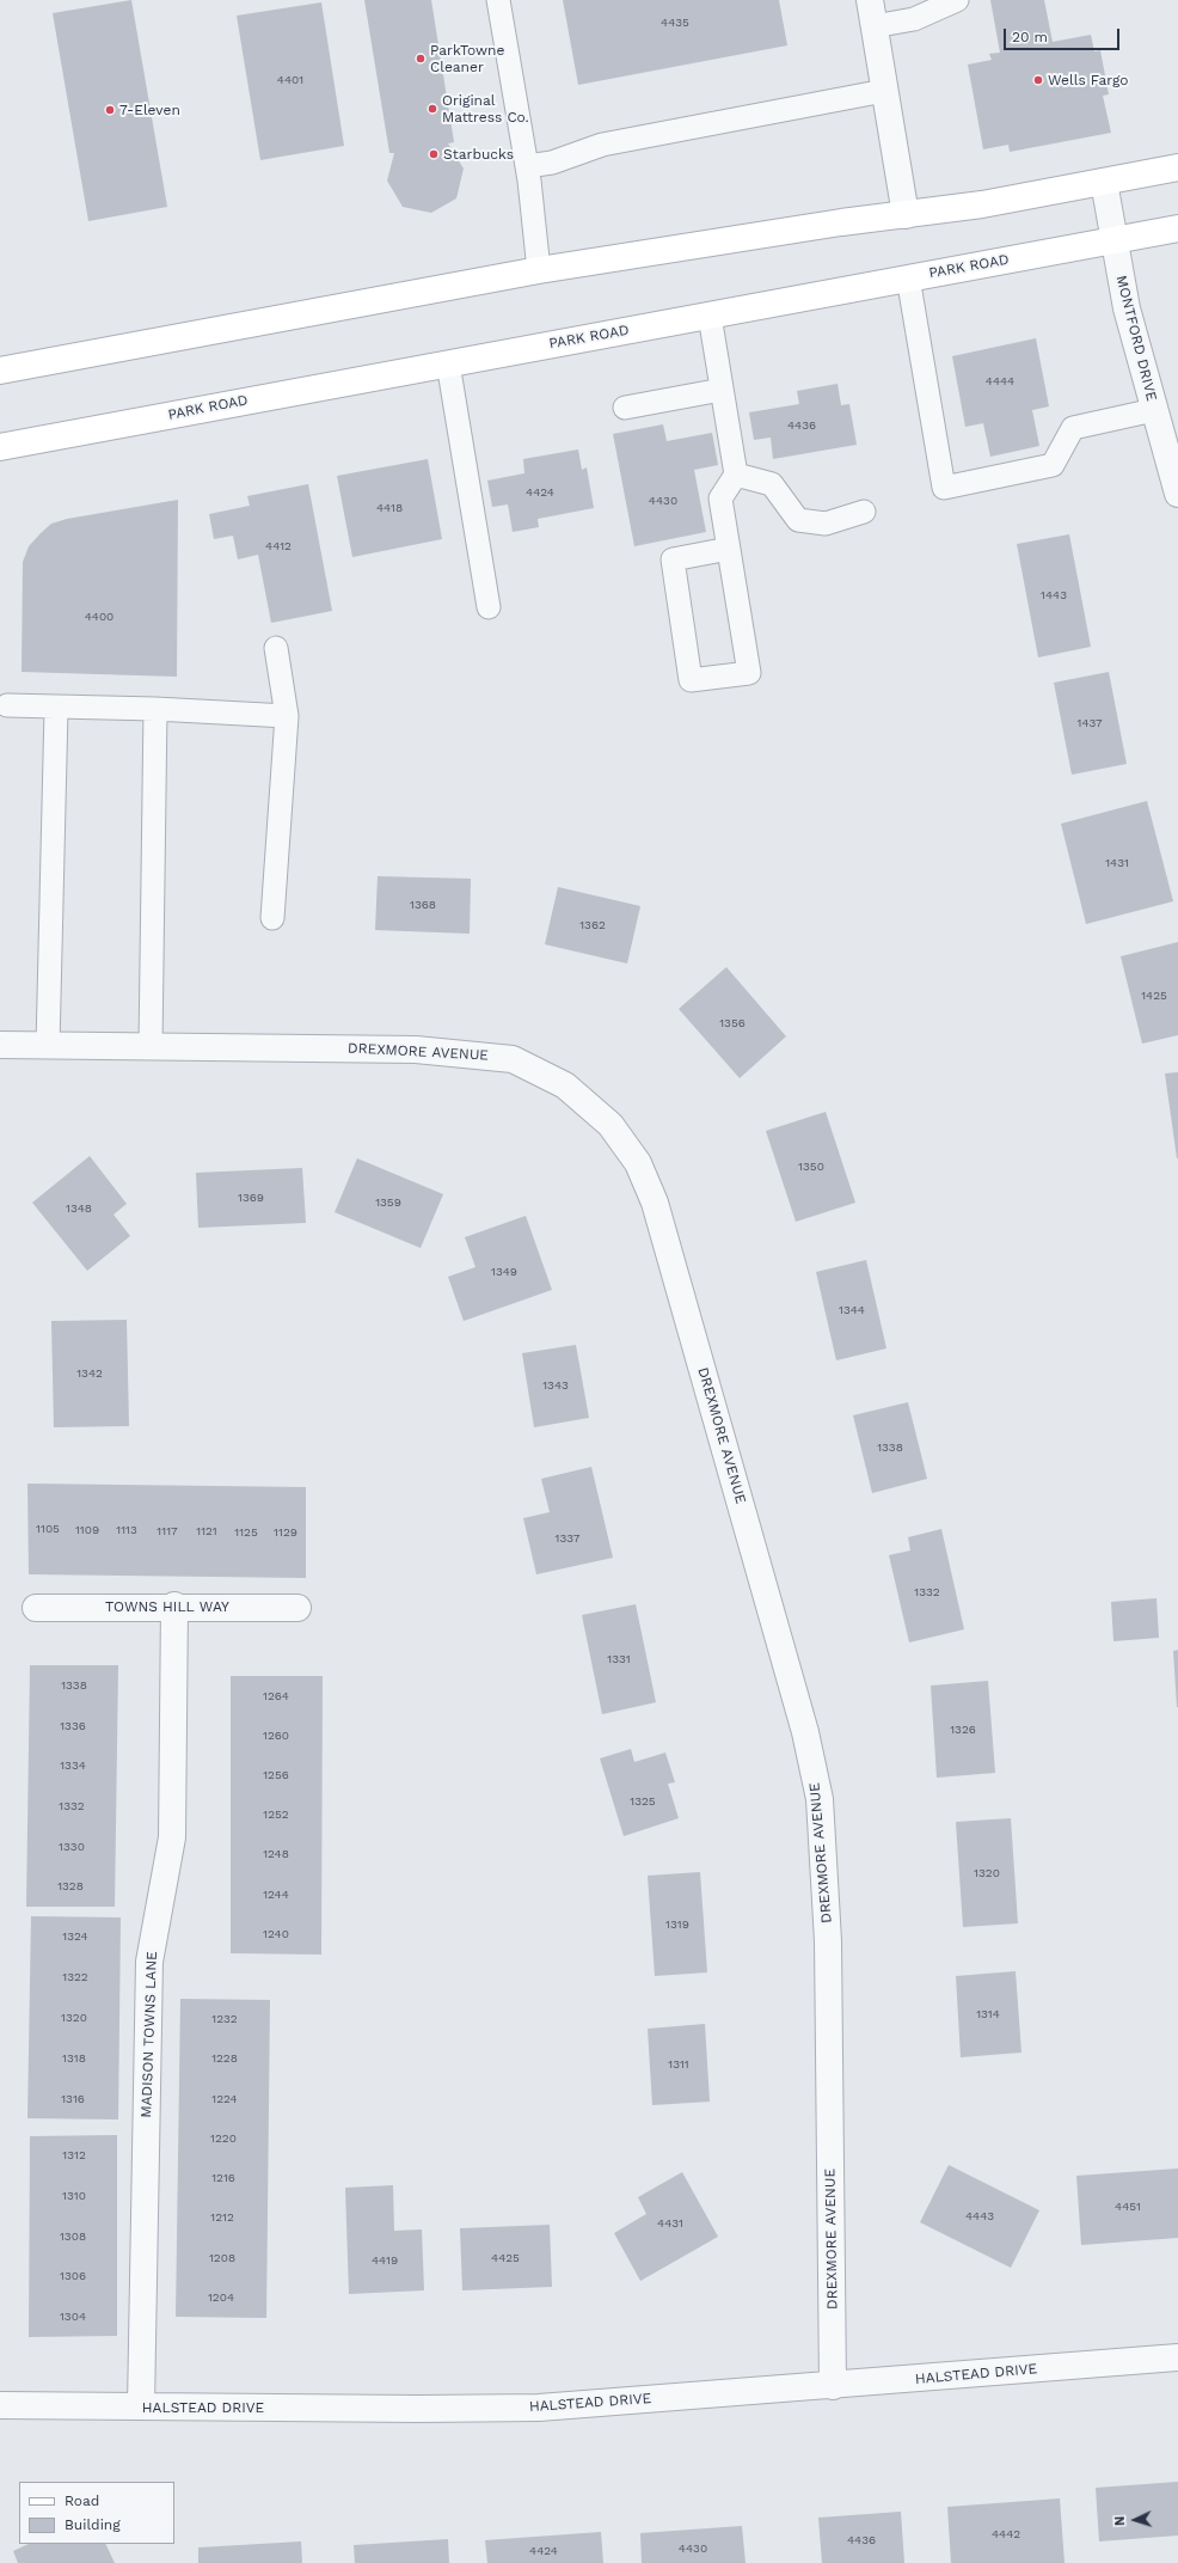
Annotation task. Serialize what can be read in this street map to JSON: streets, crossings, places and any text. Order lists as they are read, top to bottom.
{
  "streets": {
    "main road": ["PARK ROAD"],
    "street": [
      "MONTFORD DRIVE",
      "DREXMORE AVENUE",
      "TOWNS HILL WAY",
      "MADISON TOWNS LANE",
      "HALSTEAD DRIVE"
    ]
  },
  "crossings": [
    ["PARK ROAD", "MONTFORD DRIVE"],
    ["DREXMORE AVENUE", "HALSTEAD DRIVE"],
    ["TOWNS HILL WAY", "MADISON TOWNS LANE"],
    ["MADISON TOWNS LANE", "HALSTEAD DRIVE"]
  ],
  "places": [
    "ParkTowne Cleaner",
    "Wells Fargo",
    "Original Mattress Co.",
    "7-Eleven",
    "Starbucks"
  ],
  "house_numbers": [
    "4435",
    "4401",
    "4444",
    "4436",
    "4424",
    "4430",
    "4418",
    "4412",
    "1443",
    "4400",
    "1437",
    "1431",
    "1368",
    "1362",
    "1425",
    "1356",
    "1350",
    "1369",
    "1359",
    "1348",
    "1349",
    "1344",
    "1342",
    "1343",
    "1338",
    "1105",
    "1109",
    "1113",
    "1117",
    "1121",
    "1125",
    "1129",
    "1337",
    "1332",
    "1331",
    "1338",
    "1264",
    "1336",
    "1326",
    "1260",
    "1334",
    "1256",
    "1325",
    "1332",
    "1252",
    "1330",
    "1248",
    "1320",
    "1328",
    "1244",
    "1319",
    "1240",
    "1324",
    "1322",
    "1314",
    "1320",
    "1232",
    "1318",
    "1228",
    "1311",
    "1316",
    "1224",
    "1220",
    "1312",
    "1216",
    "1310",
    "4451",
    "4443",
    "1212",
    "4431",
    "1308",
    "1208",
    "4425",
    "4419",
    "1306",
    "1204",
    "1304",
    "4442",
    "4436",
    "4430",
    "4424"
  ],
  "legend": ["Road", "Building"],
  "scale_bar": "20 m",
  "north": "left"
}
